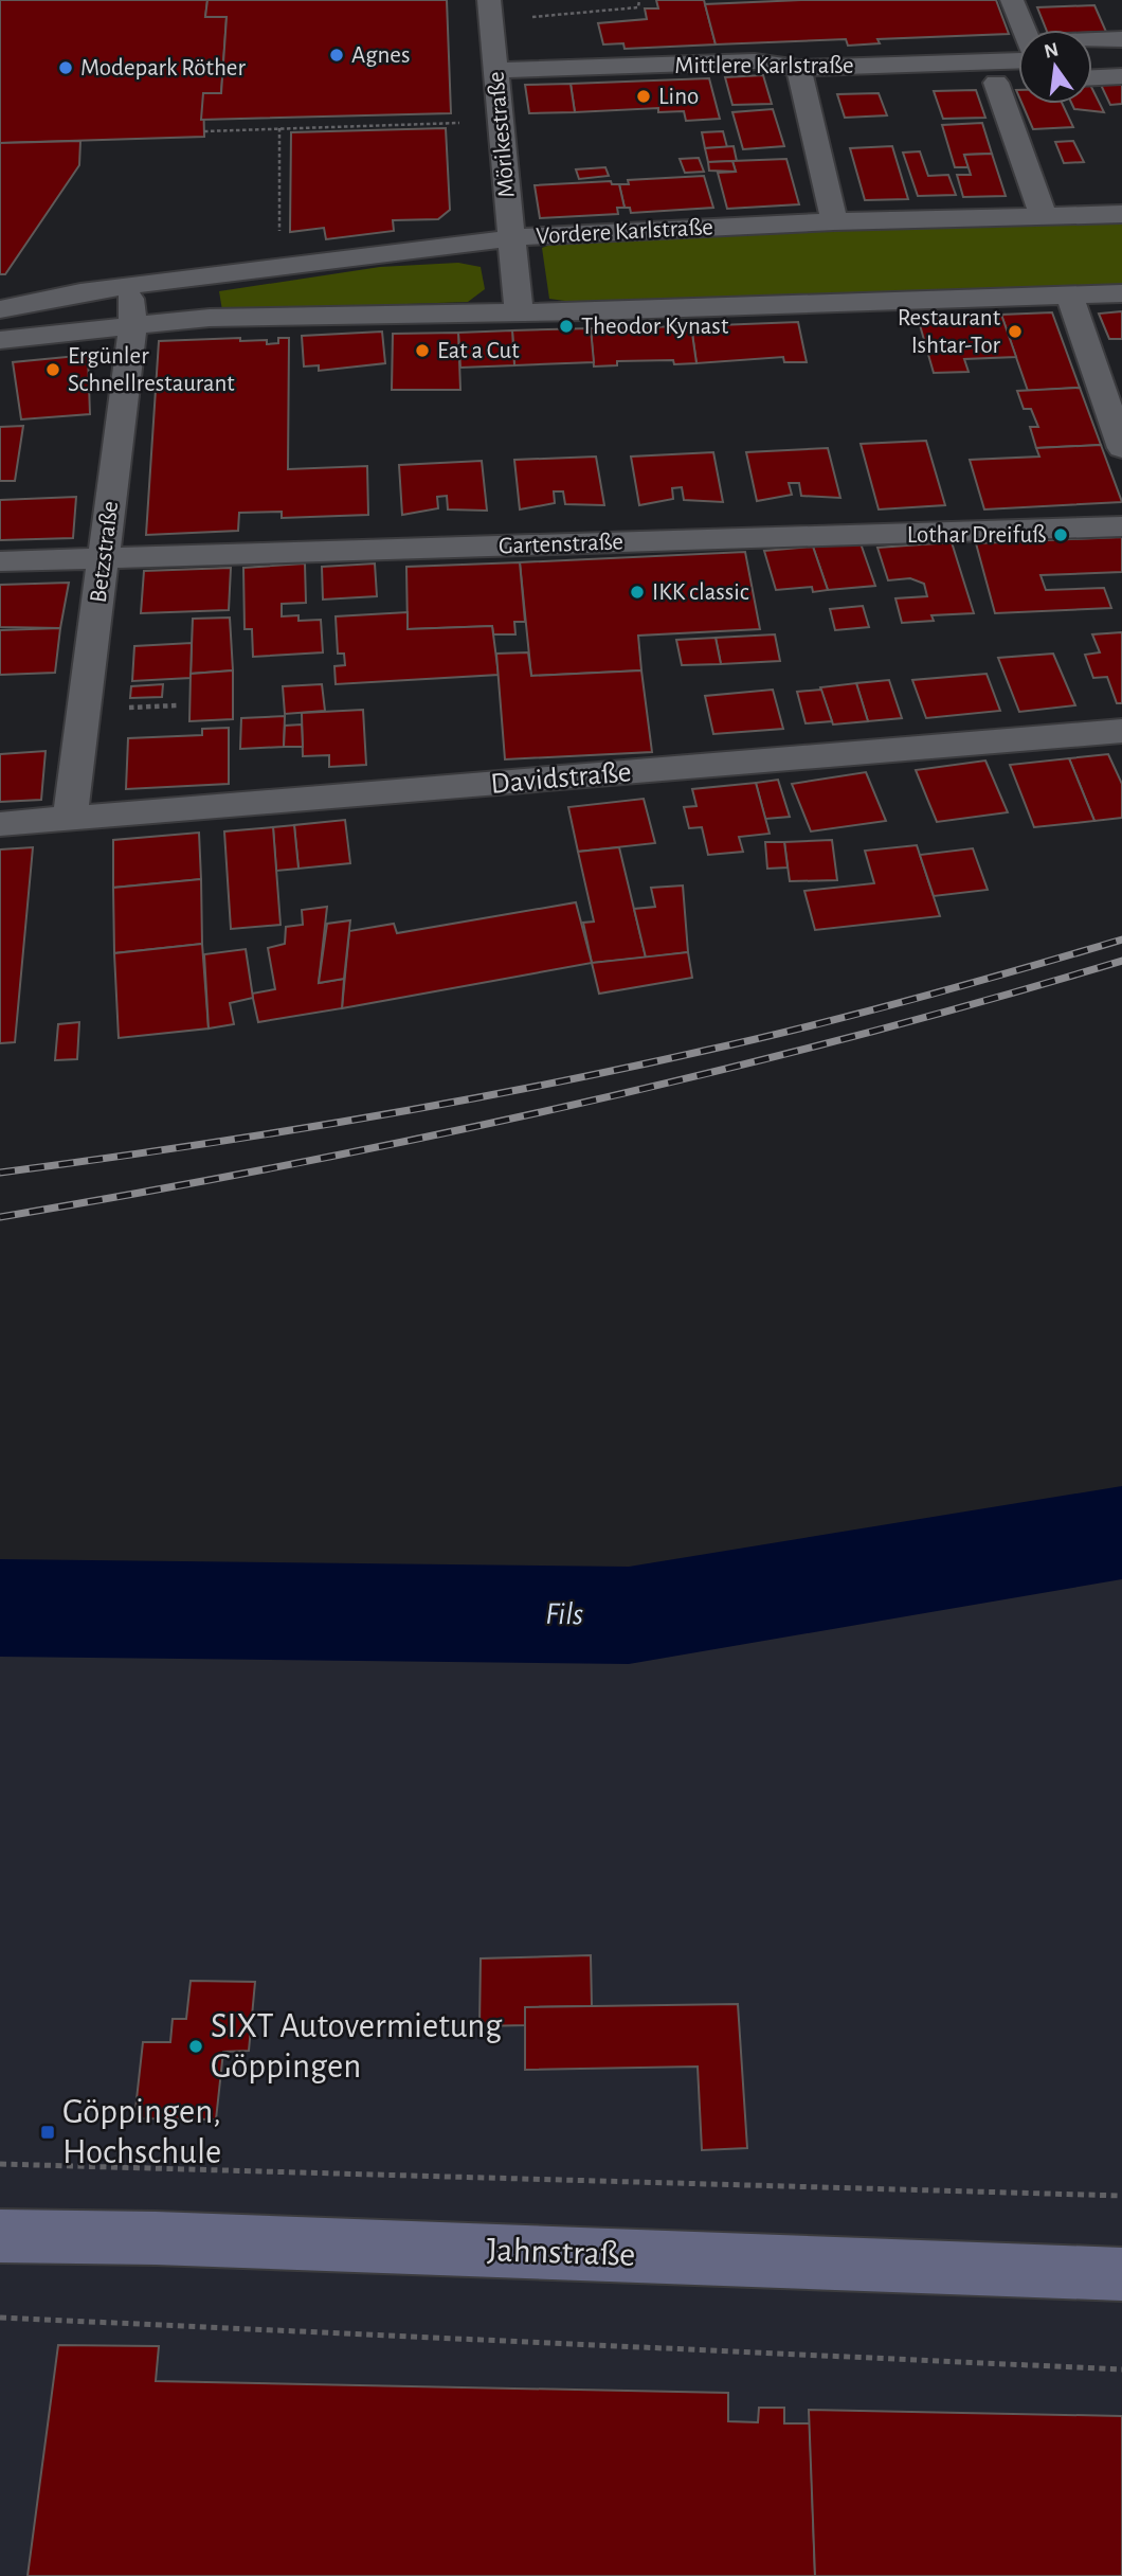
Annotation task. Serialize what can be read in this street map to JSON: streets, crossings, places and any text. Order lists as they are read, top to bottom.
{
  "streets": {
    "main road": ["Jahnstraße"],
    "street": [
      "Mittlere Karlstraße",
      "Mörikestraße",
      "Vordere Karlstraße",
      "Gartenstraße",
      "Betzstraße",
      "Davidstraße"
    ]
  },
  "crossings": [
    ["Mittlere Karlstraße", "Mörikestraße"],
    ["Mörikestraße", "Vordere Karlstraße"],
    ["Vordere Karlstraße", "Betzstraße"],
    ["Gartenstraße", "Betzstraße"],
    ["Betzstraße", "Davidstraße"]
  ],
  "water": ["Fils"],
  "places": {
    "other": [
      "Agnes",
      "Modepark Röther",
      "Lino",
      "Theodor Kynast",
      "Restaurant Ishtar-Tor",
      "Eat a Cut",
      "Ergünler Schnellrestaurant",
      "Lothar Dreifuß",
      "IKK classic",
      "SIXT Autovermietung Göppingen"
    ],
    "transit": ["Göppingen, Hochschule"]
  },
  "north": "top"
}
